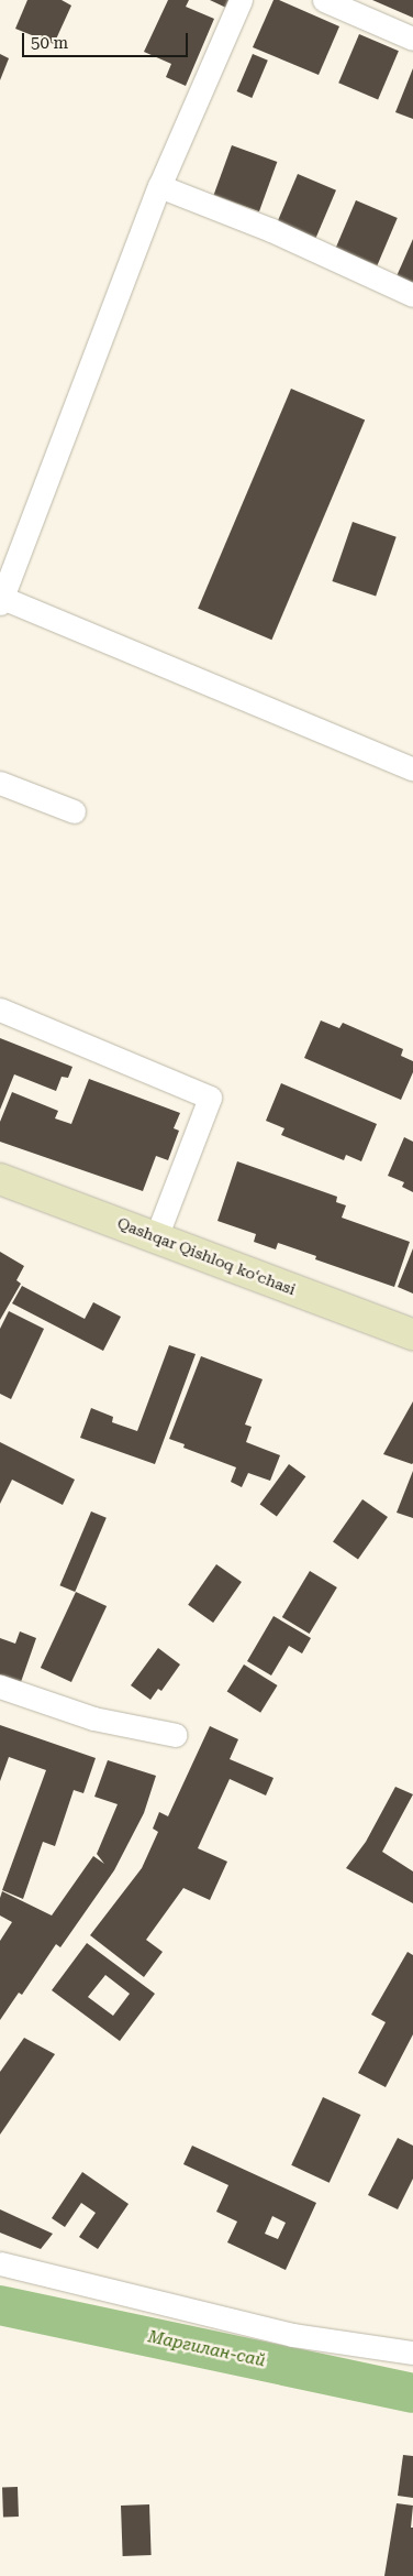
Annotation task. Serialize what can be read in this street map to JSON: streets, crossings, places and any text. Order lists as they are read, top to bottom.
{
  "streets": {
    "main road": ["Qashqar Qishloq koʻchasi"]
  },
  "water": ["Маргилан-сай"],
  "scale_bar": "50 m"
}
